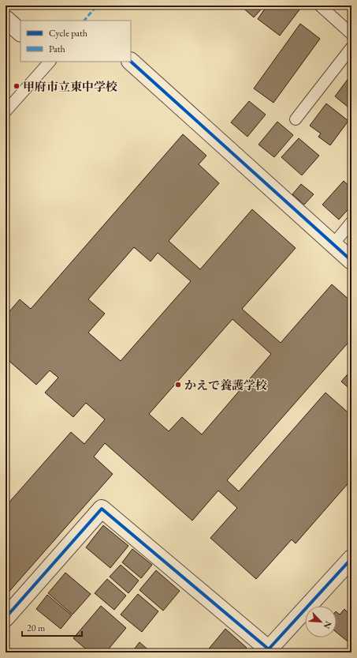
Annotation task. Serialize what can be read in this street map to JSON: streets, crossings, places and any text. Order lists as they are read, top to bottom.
{
  "places": ["甲府市立東中学校", "かえで養護学校"],
  "legend": ["Cycle path", "Path"],
  "scale_bar": "20 m",
  "north": "bottom right"
}
